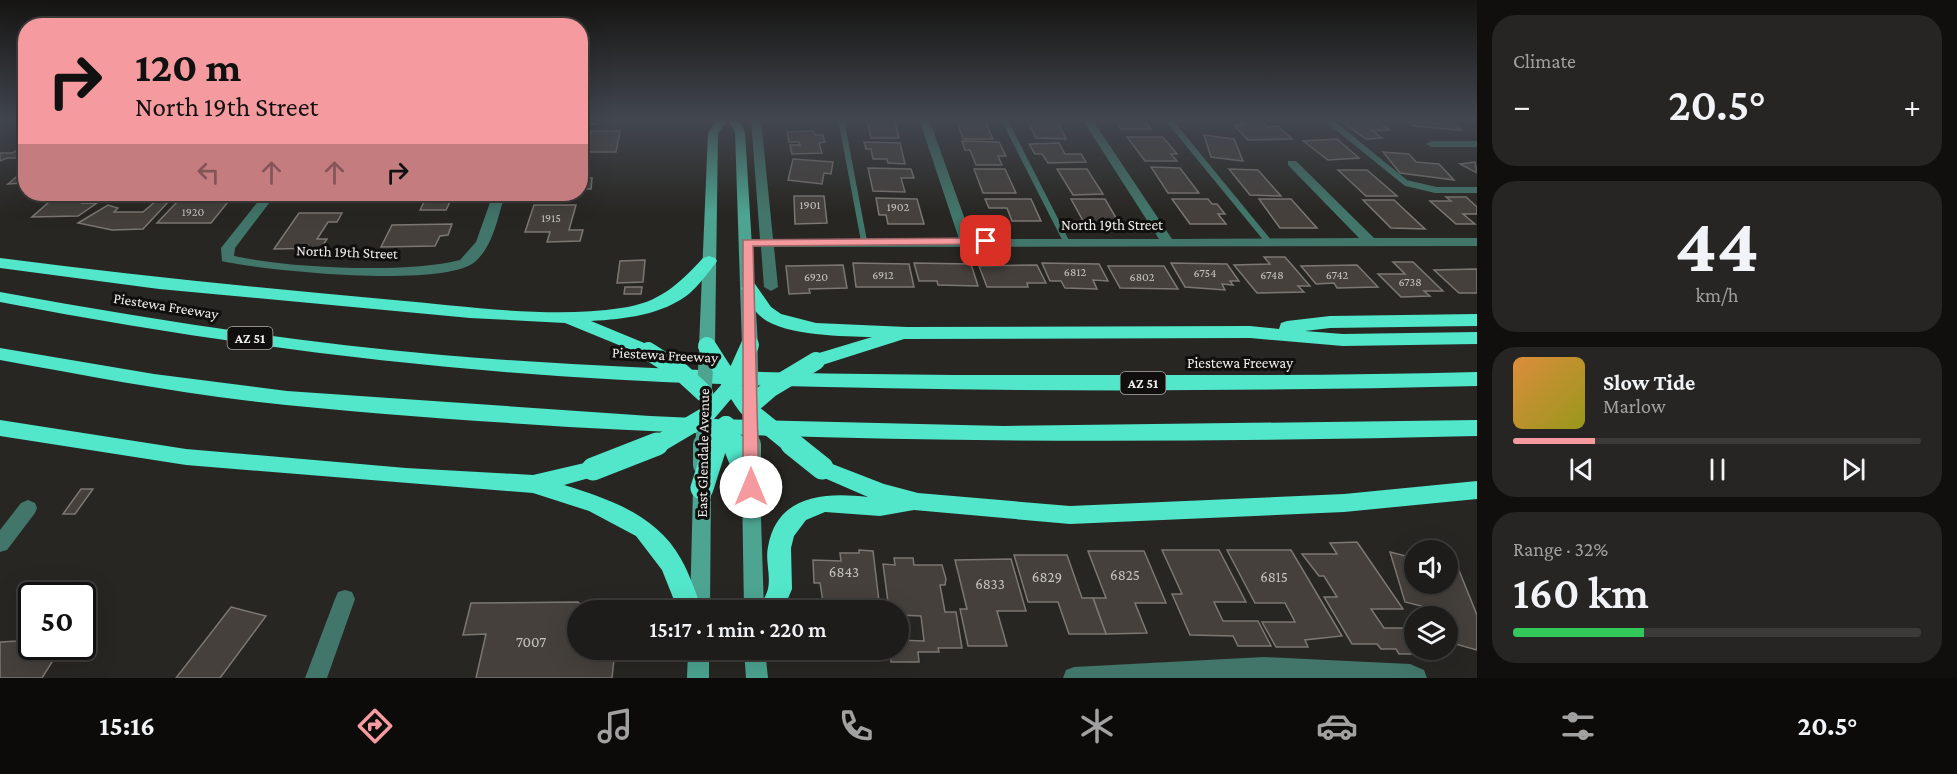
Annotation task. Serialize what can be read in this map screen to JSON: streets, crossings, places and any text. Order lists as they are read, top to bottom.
{
  "streets": {
    "highway": ["Piestewa Freeway", "AZ 51"],
    "main road": ["East Glendale Avenue"],
    "street": ["North 19th Street"]
  },
  "house_numbers": [
    "1901",
    "1902",
    "1920",
    "1915",
    "6812",
    "6754",
    "6912",
    "6748",
    "6742",
    "6920",
    "6802",
    "6738",
    "6843",
    "6825",
    "6829",
    "6815",
    "6833",
    "7007"
  ],
  "page": {
    "tile": [
      "Climate",
      ["44", "km/h"],
      ["Range · 32%", "160 km"]
    ],
    "turn": ["120 m", "North 19th Street"],
    "heat": ["−", "20.5°", "+"],
    "song": ["Slow Tide", "Marlow"],
    "limit": "50",
    "trip": "15:17 · 1 min · 220 m",
    "tabs": ["15:16", "20.5°"]
  }
}
